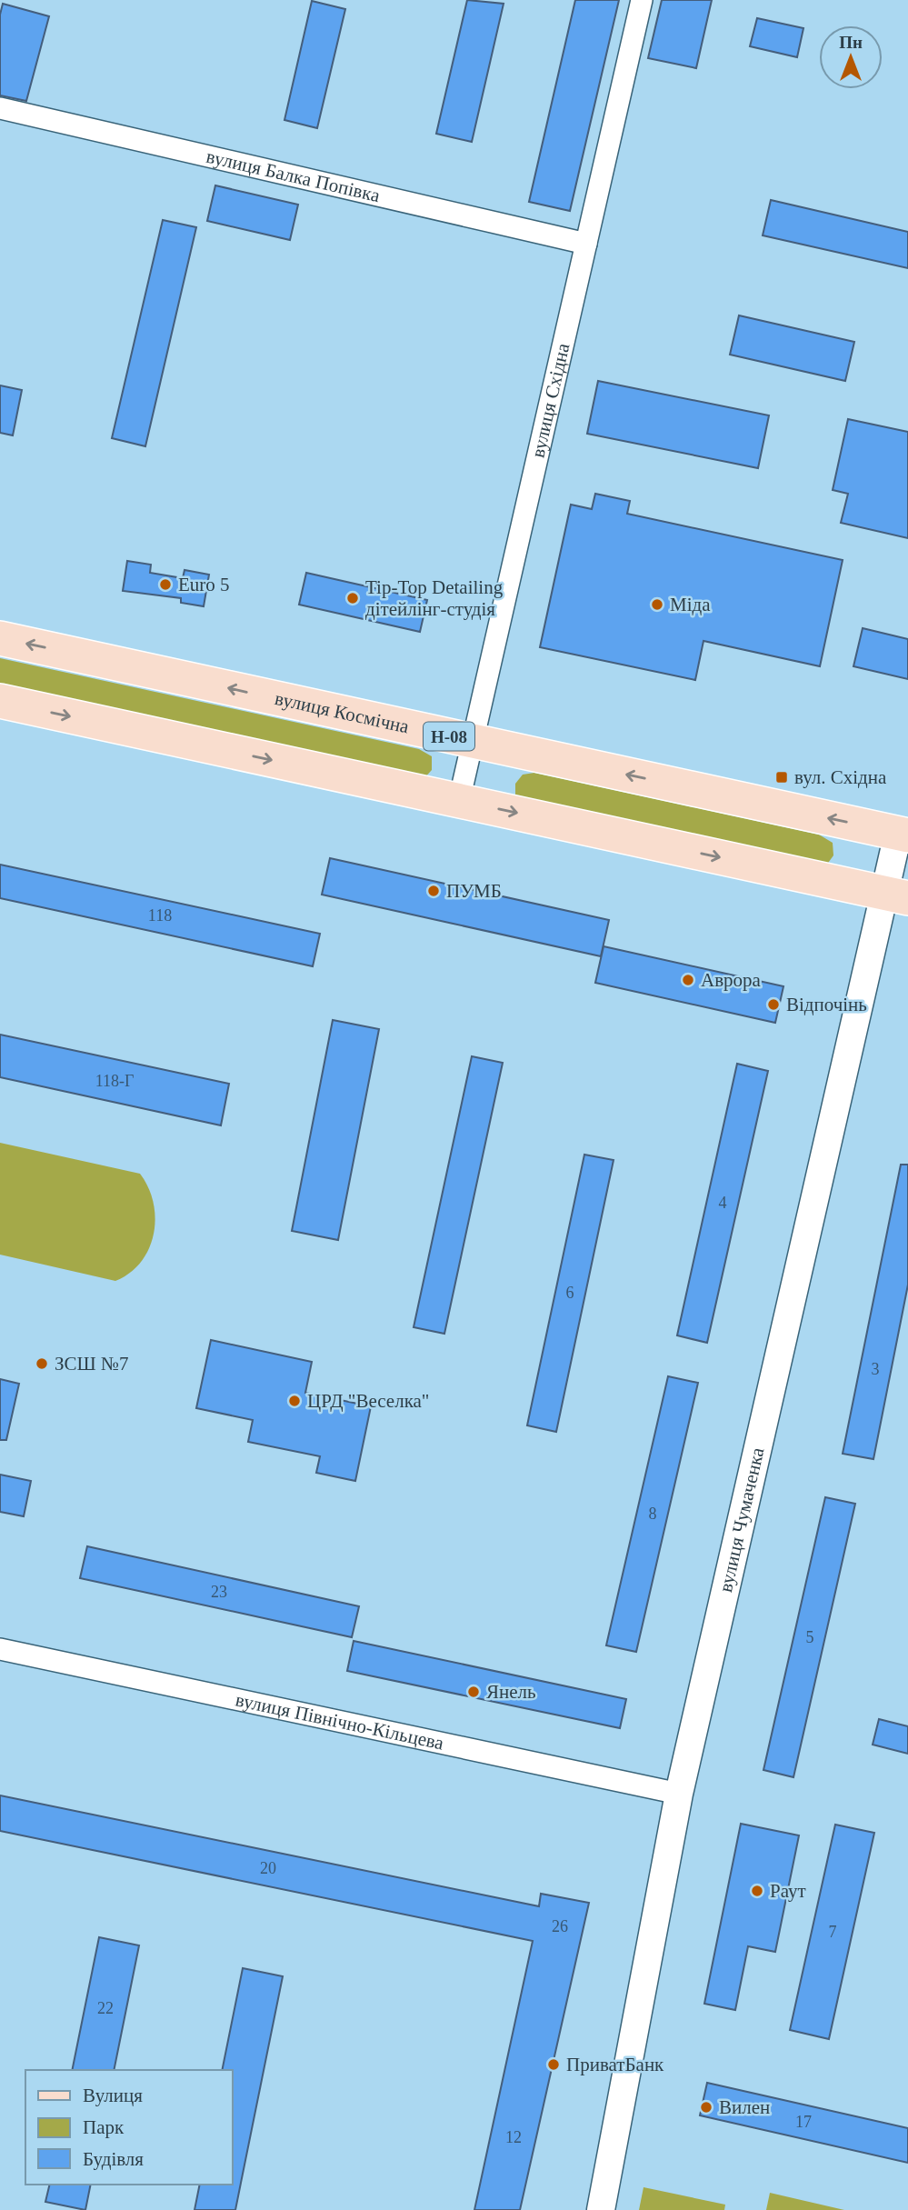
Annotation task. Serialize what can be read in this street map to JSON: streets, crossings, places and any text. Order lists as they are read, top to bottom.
{
  "streets": {
    "main road": ["вулиця Космічна", "Н-08"],
    "street": [
      "вулиця Балка Попівка",
      "вулиця Східна",
      "вулиця Чумаченка",
      "вулиця Північно-Кільцева"
    ]
  },
  "crossings": [
    ["вулиця Балка Попівка", "вулиця Східна"],
    ["вулиця Східна", "вулиця Космічна"],
    ["вулиця Космічна", "вулиця Чумаченка"],
    ["вулиця Чумаченка", "вулиця Північно-Кільцева"]
  ],
  "places": {
    "other": [
      "Euro 5",
      "Tip-Top Detailing дітейлiнг-студiя",
      "Міда",
      "ПУМБ",
      "Аврора",
      "Відпочінь",
      "ЗСШ №7",
      "ЦРД \"Веселка\"",
      "Янель",
      "Раут",
      "ПриватБанк",
      "Вилен"
    ],
    "transit": ["вул. Східна"]
  },
  "house_numbers": [
    "118",
    "118-Г",
    "4",
    "6",
    "3",
    "8",
    "23",
    "5",
    "20",
    "26",
    "7",
    "22",
    "17",
    "12"
  ],
  "legend": ["Вулиця", "Парк", "Будівля"],
  "north": "top"
}
